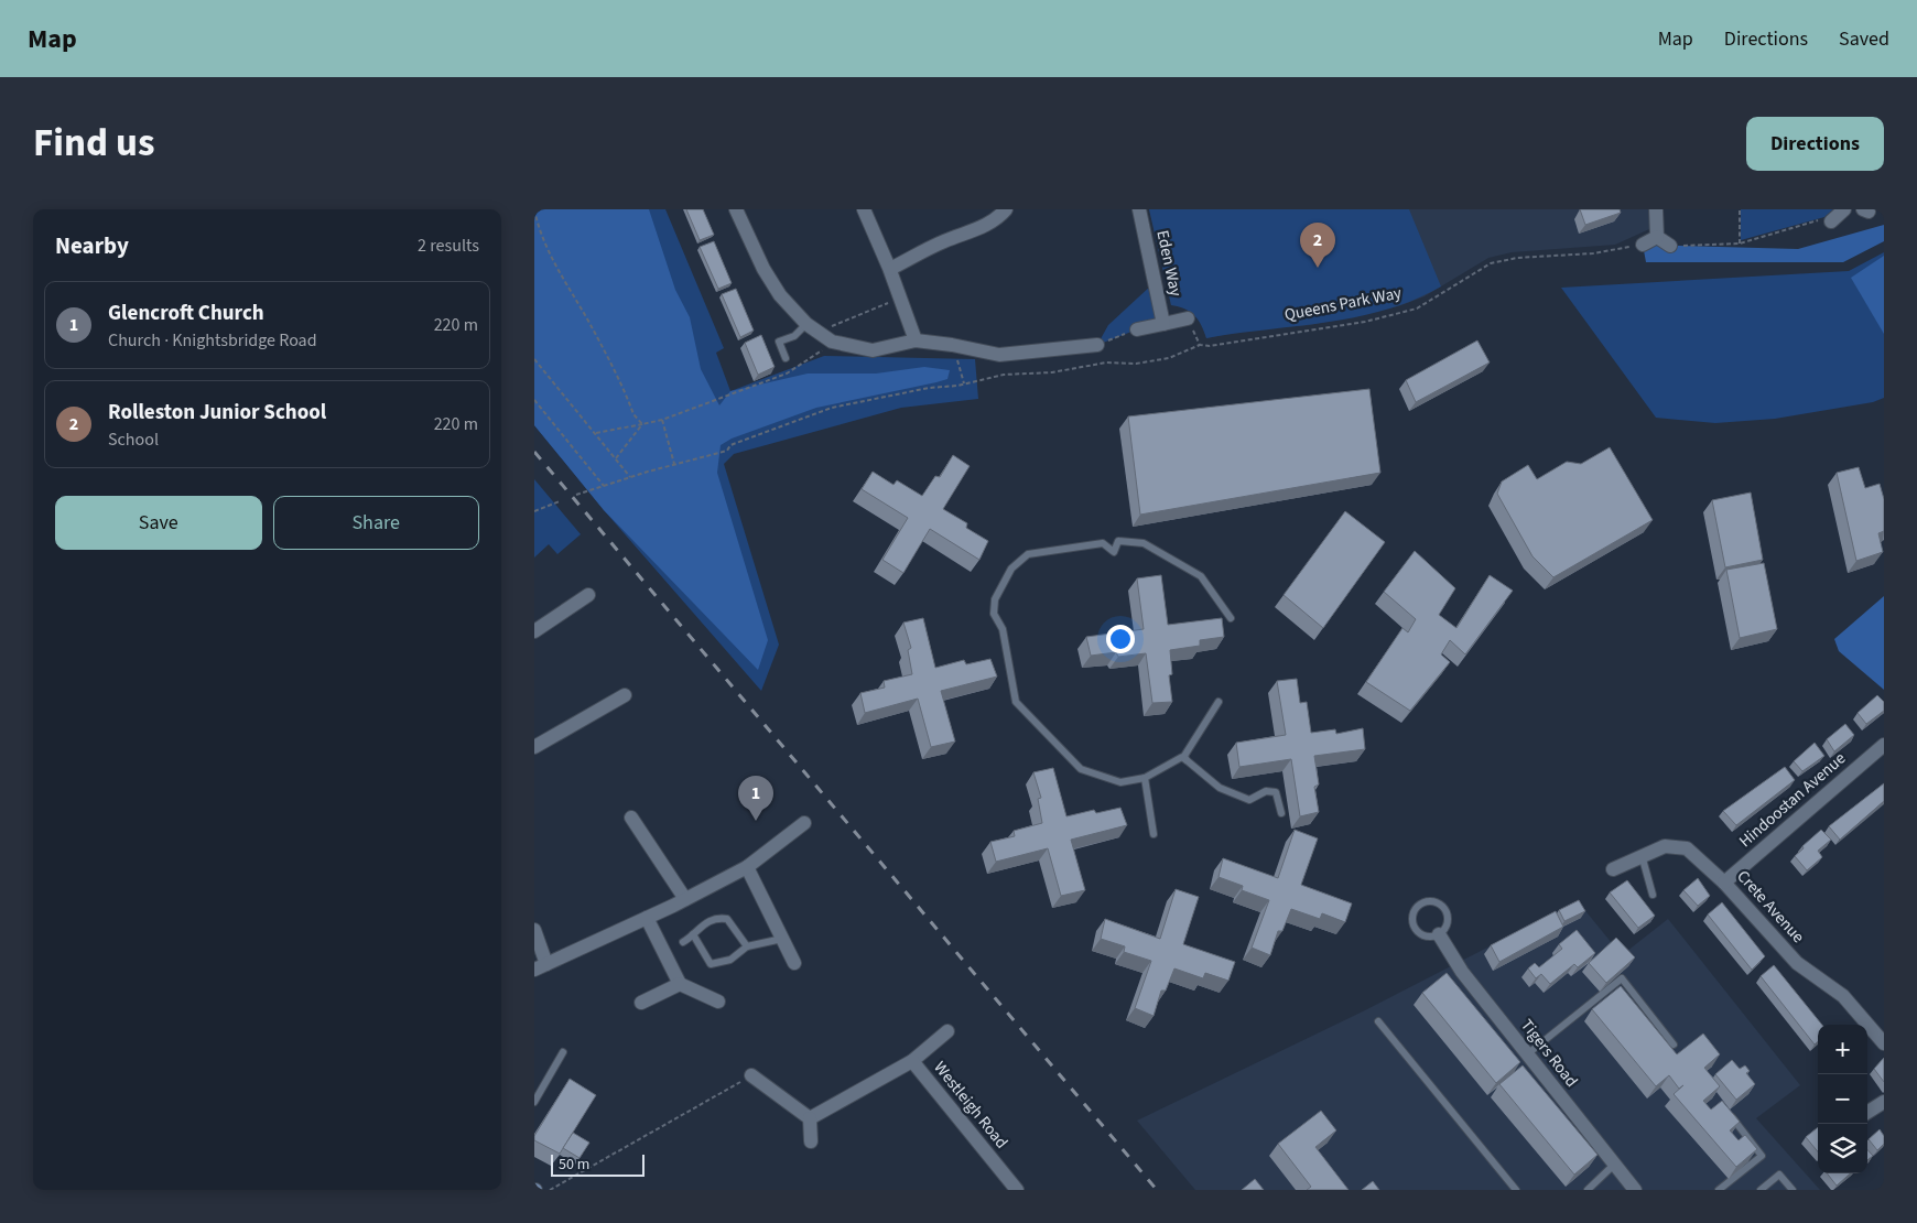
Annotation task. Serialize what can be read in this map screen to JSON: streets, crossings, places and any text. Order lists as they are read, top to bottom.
{
  "streets": {
    "street": [
      "Eden Way",
      "Hindoostan Avenue",
      "Crete Avenue",
      "Tigers Road",
      "Westleigh Road"
    ],
    "path": ["Queens Park Way"]
  },
  "crossings": [
    ["Hindoostan Avenue", "Crete Avenue"]
  ],
  "scale_bar": "50 m",
  "page": {
    "header": "Map",
    "nav": ["Map", "Directions", "Saved"],
    "title": "Find us",
    "buttons": [
      "Directions",
      ["Save", "Share"]
    ],
    "heading": ["Nearby", "2 results"],
    "pins": ["2", "1"],
    "list": [
      {
        "mark": "1",
        "name": "Glencroft Church",
        "note": "Church · Knightsbridge Road",
        "value": "220 m"
      },
      {
        "mark": "2",
        "name": "Rolleston Junior School",
        "note": "School",
        "value": "220 m"
      }
    ],
    "map_buttons": ["+", "−"],
    "scale": "50 m"
  }
}
